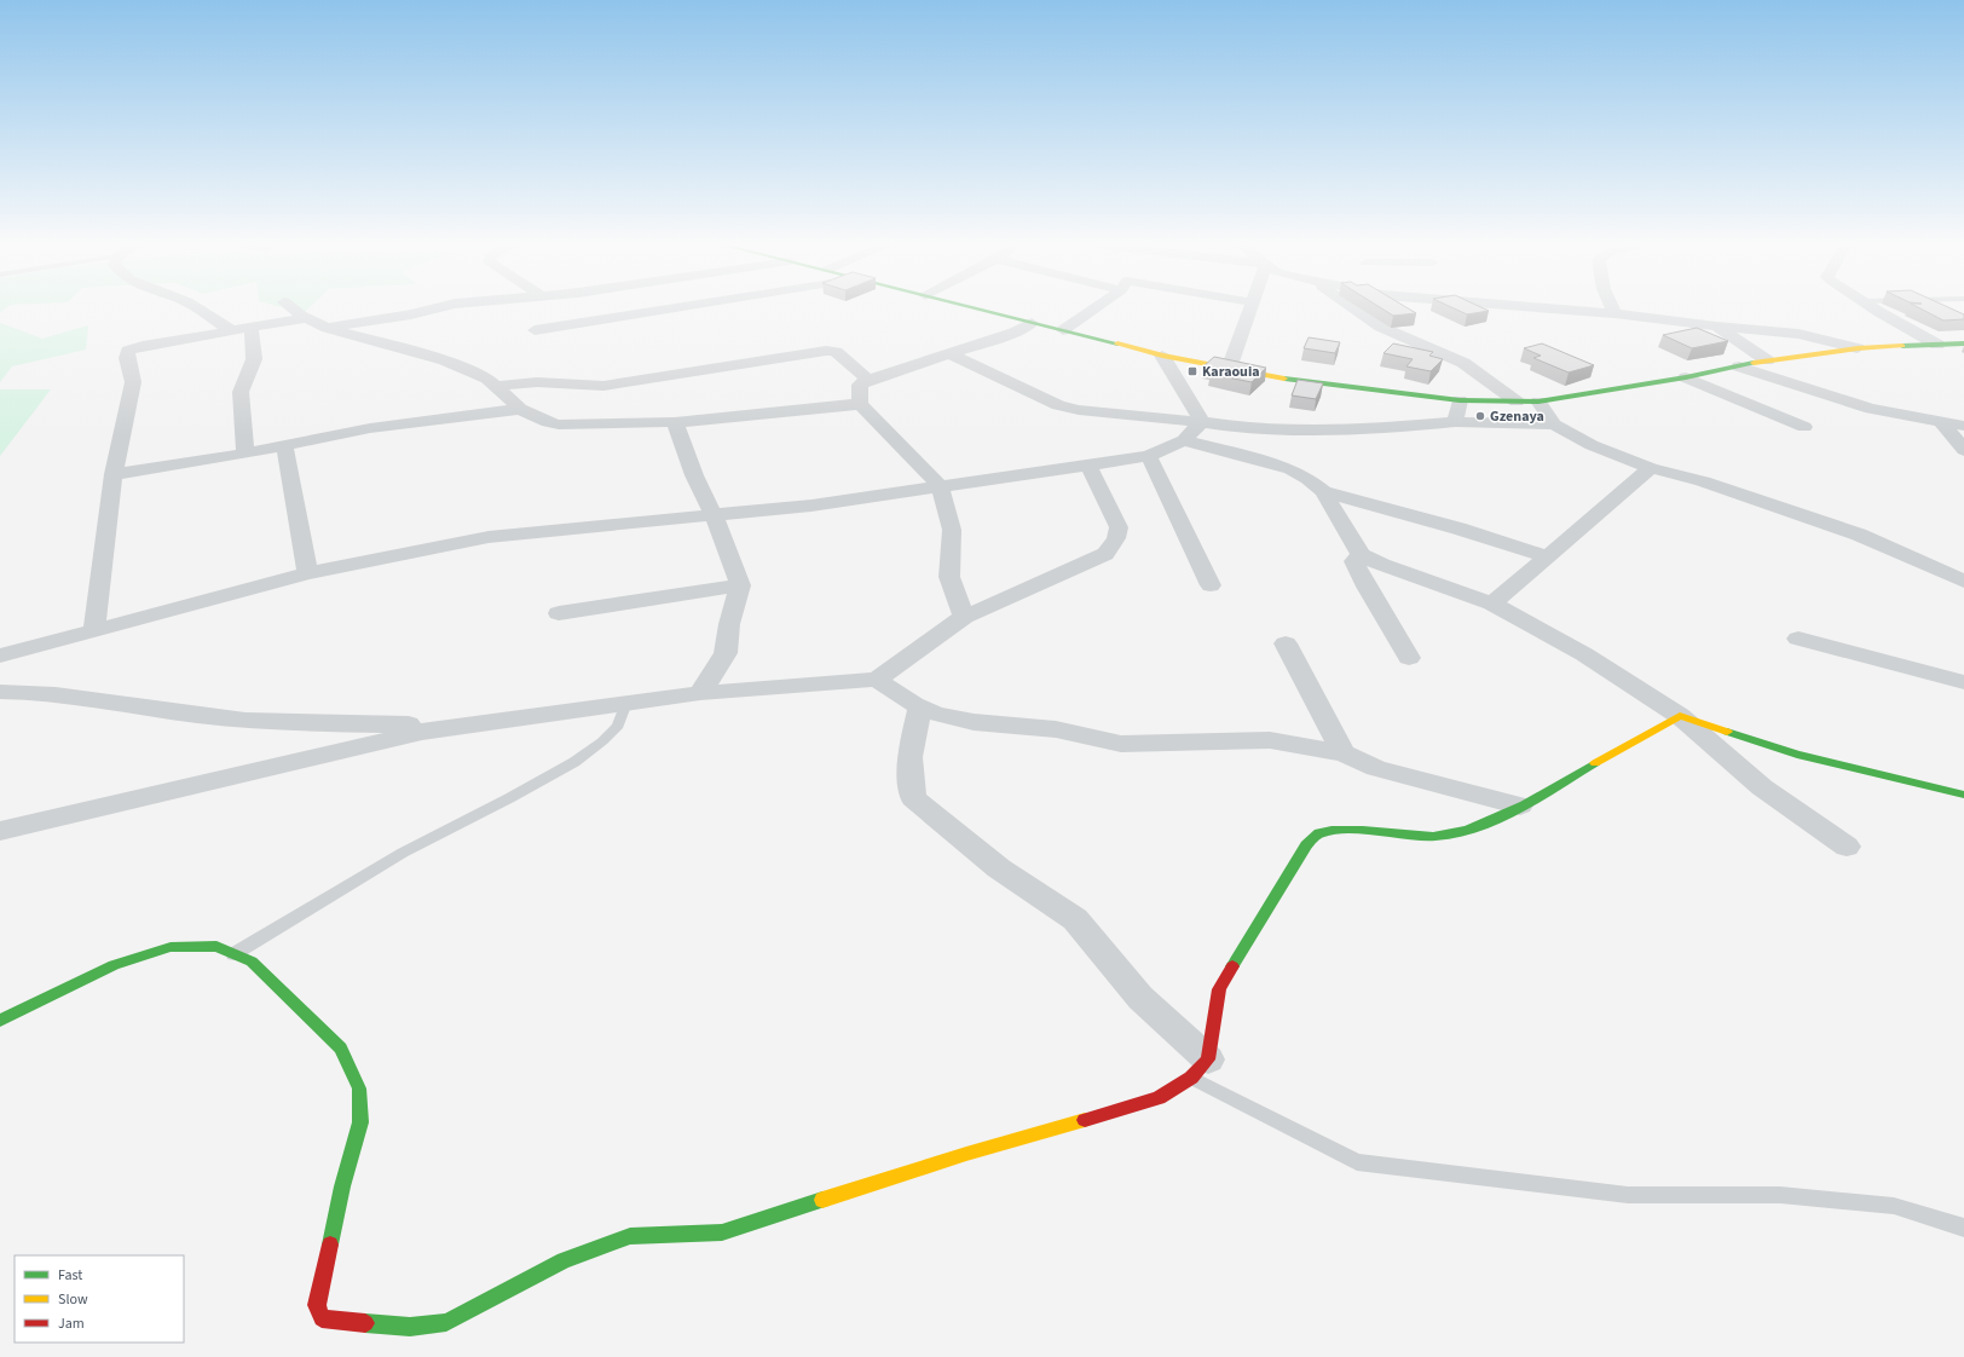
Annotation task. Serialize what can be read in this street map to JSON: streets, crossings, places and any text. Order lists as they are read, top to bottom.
{
  "places": {
    "transit": ["Karaouia"],
    "other": ["Gzenaya"]
  },
  "legend": ["Fast", "Slow", "Jam"]
}
